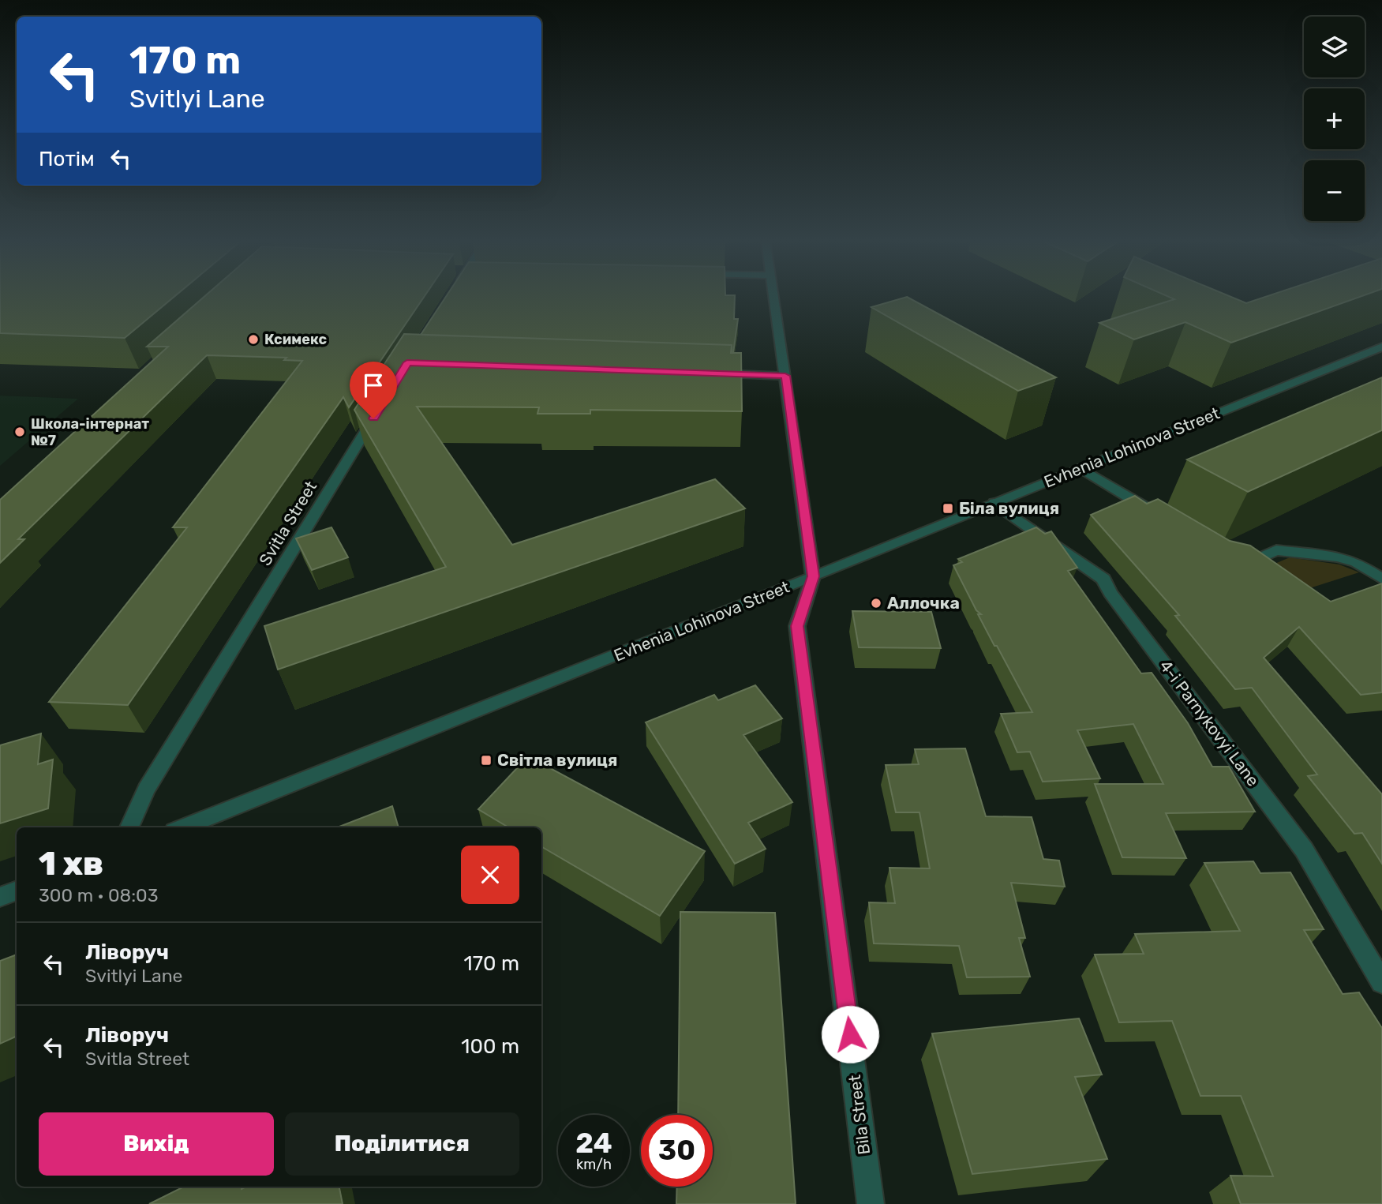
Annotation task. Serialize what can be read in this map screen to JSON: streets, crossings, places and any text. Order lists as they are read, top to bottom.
{
  "streets": {
    "street": [
      "Evhenia Lohinova Street",
      "Svitla Street",
      "4-i Parnykovyi Lane",
      "Bila Street"
    ]
  },
  "crossings": [
    ["Evhenia Lohinova Street", "4-i Parnykovyi Lane"],
    ["Evhenia Lohinova Street", "Bila Street"]
  ],
  "places": {
    "other": ["Ксимекс", "Школа-інтернат №7", "Аллочка"],
    "transit": ["Біла вулиця", "Світла вулиця"]
  },
  "page": {
    "map_buttons": ["+", "−"],
    "turn": ["170 m", "Svitlyi Lane"],
    "then": "Потім",
    "heading": ["1 хв", "300 m · 08:03"],
    "list": [
      {
        "name": "Ліворуч",
        "note": "Svitlyi Lane",
        "value": "170 m"
      },
      {
        "name": "Ліворуч",
        "note": "Svitla Street",
        "value": "100 m"
      }
    ],
    "buttons": ["Вихід", "Поділитися"],
    "speed": "24 km/h",
    "limit": "30"
  }
}
